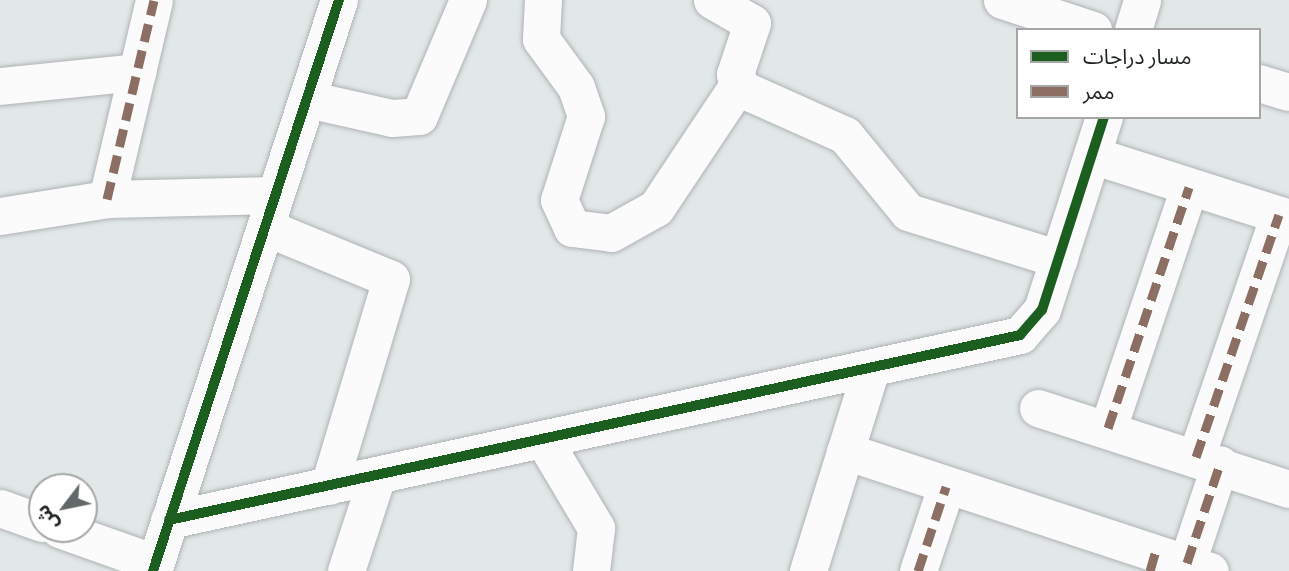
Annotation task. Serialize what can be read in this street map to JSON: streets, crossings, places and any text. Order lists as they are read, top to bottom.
{
  "legend": ["مسار دراجات", "ممر"],
  "north": "bottom left"
}
